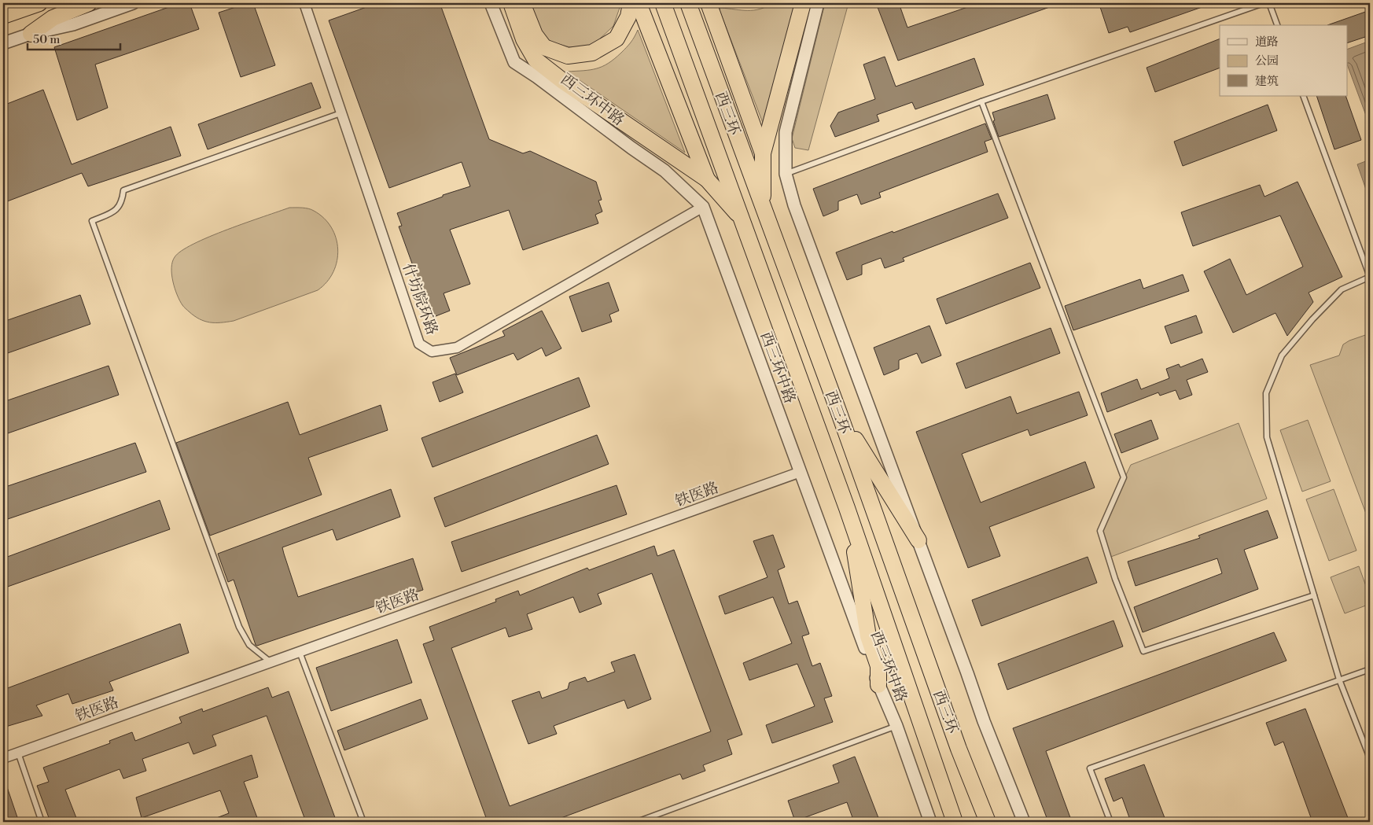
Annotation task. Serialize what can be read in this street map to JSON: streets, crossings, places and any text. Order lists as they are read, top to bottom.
{
  "streets": {
    "highway": ["西三环"],
    "street": ["西三环中路", "什坊院环路", "铁医路"]
  },
  "crossings": [
    ["西三环中路", "什坊院环路"],
    ["西三环中路", "铁医路"]
  ],
  "legend": ["道路", "公园", "建筑"],
  "scale_bar": "50 m"
}
